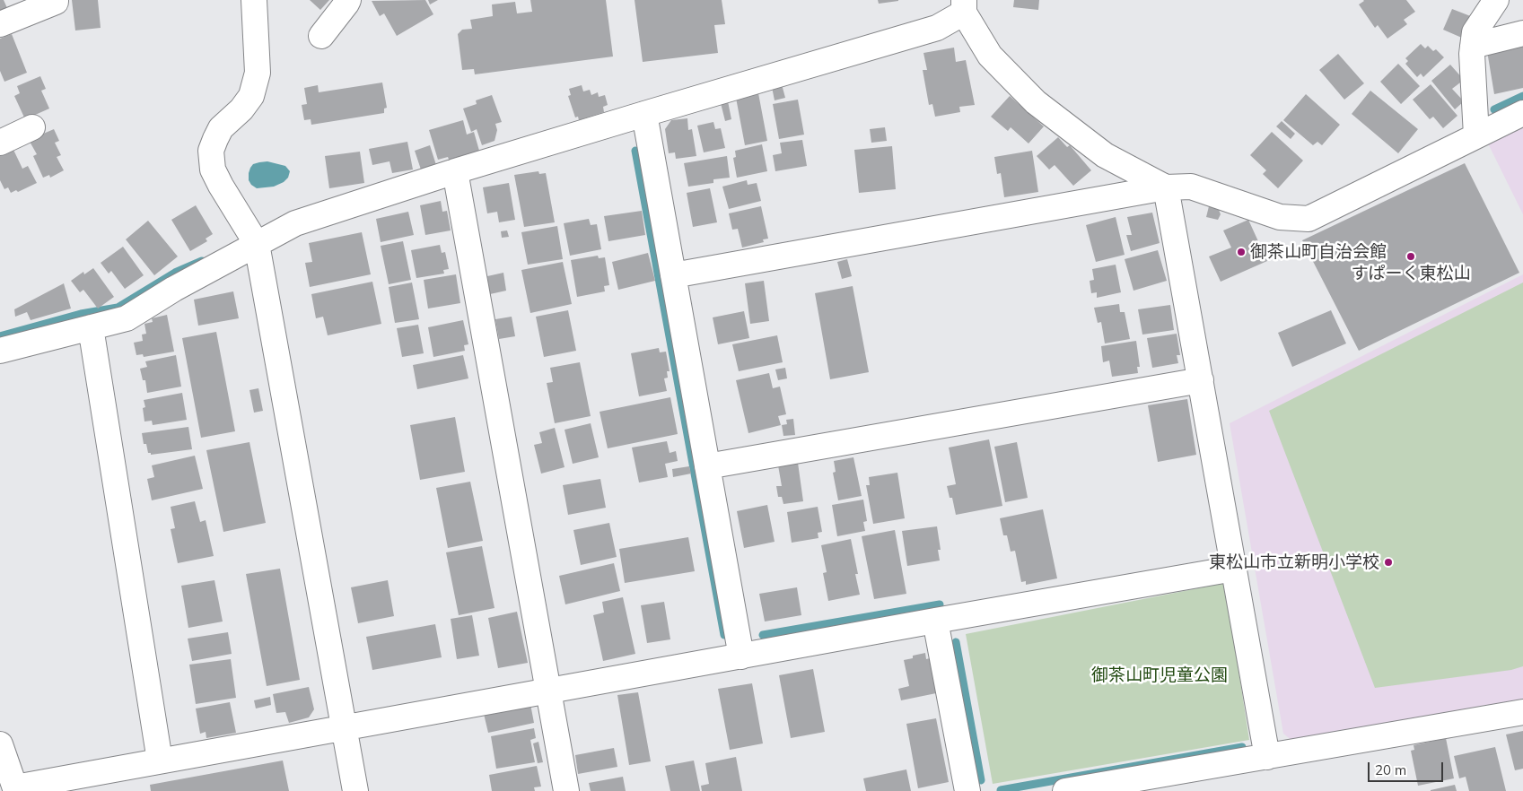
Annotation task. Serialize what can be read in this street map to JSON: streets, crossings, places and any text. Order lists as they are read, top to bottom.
{
  "parks": ["御茶山町児童公園"],
  "places": ["御茶山町自治会館", "すぱーく東松山", "東松山市立新明小学校"],
  "scale_bar": "20 m"
}
